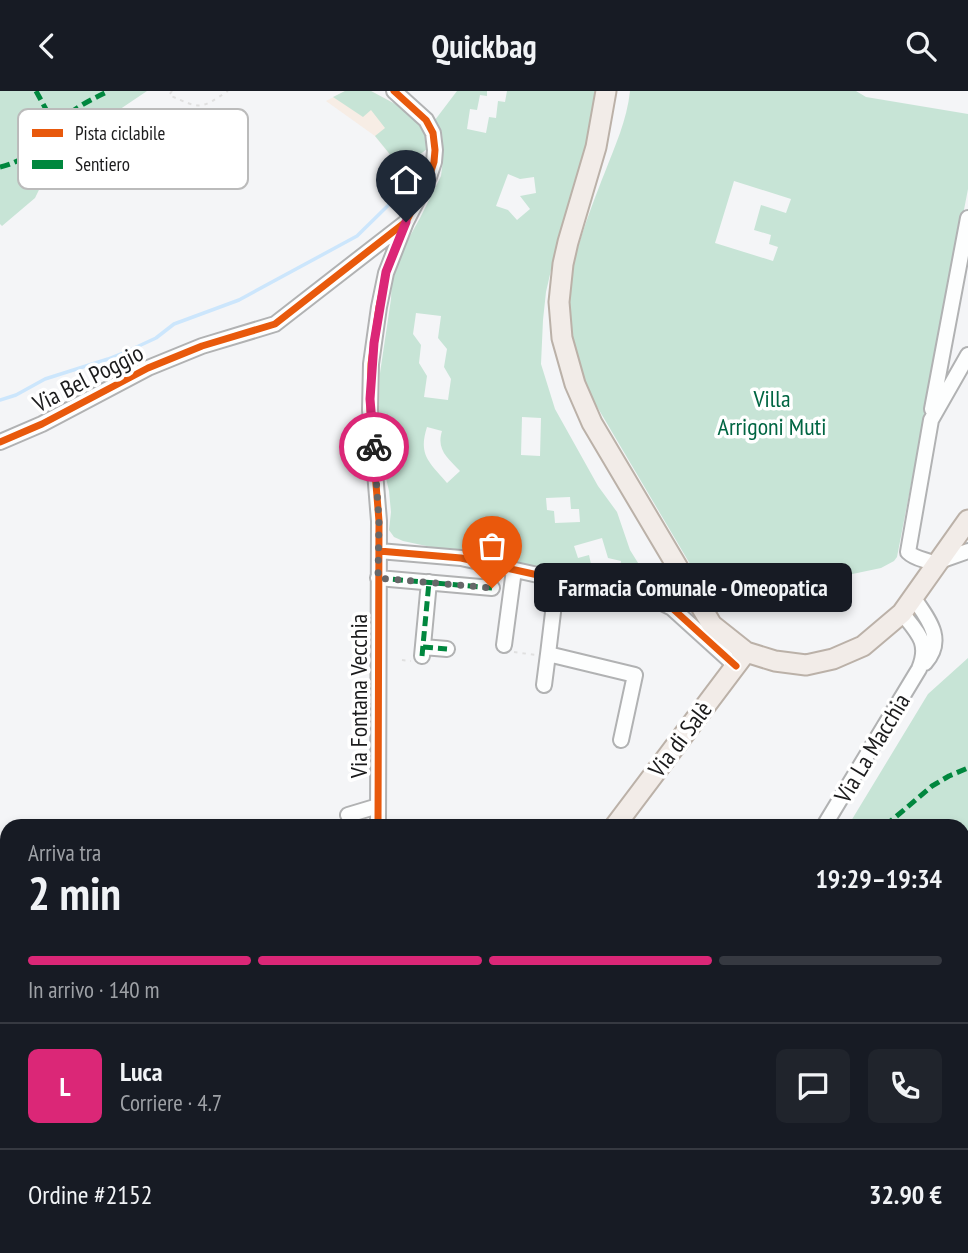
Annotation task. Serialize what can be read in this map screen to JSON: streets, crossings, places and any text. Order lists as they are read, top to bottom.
{
  "streets": {
    "main road": ["Via di Salè"],
    "street": ["Via Bel Poggio", "Via Fontana Vecchia", "Via La Macchia"]
  },
  "crossings": [
    ["Via Bel Poggio", "Via Fontana Vecchia"]
  ],
  "parks": ["Villa Arrigoni Muti"],
  "places": ["Farmacia Comunale - Omeopatica"],
  "legend": ["Pista ciclabile", "Sentiero"],
  "page": {
    "header": "Quickbag",
    "bubble": "Farmacia Comunale - Omeopatica",
    "heading": ["2 min", "Arriva tra", "19:29–19:34"],
    "panel": [
      "Luca",
      "Corriere · 4.7",
      "Ordine #2152",
      "32.90 €"
    ],
    "bar": "In arrivo · 140 m",
    "round": "L"
  }
}
